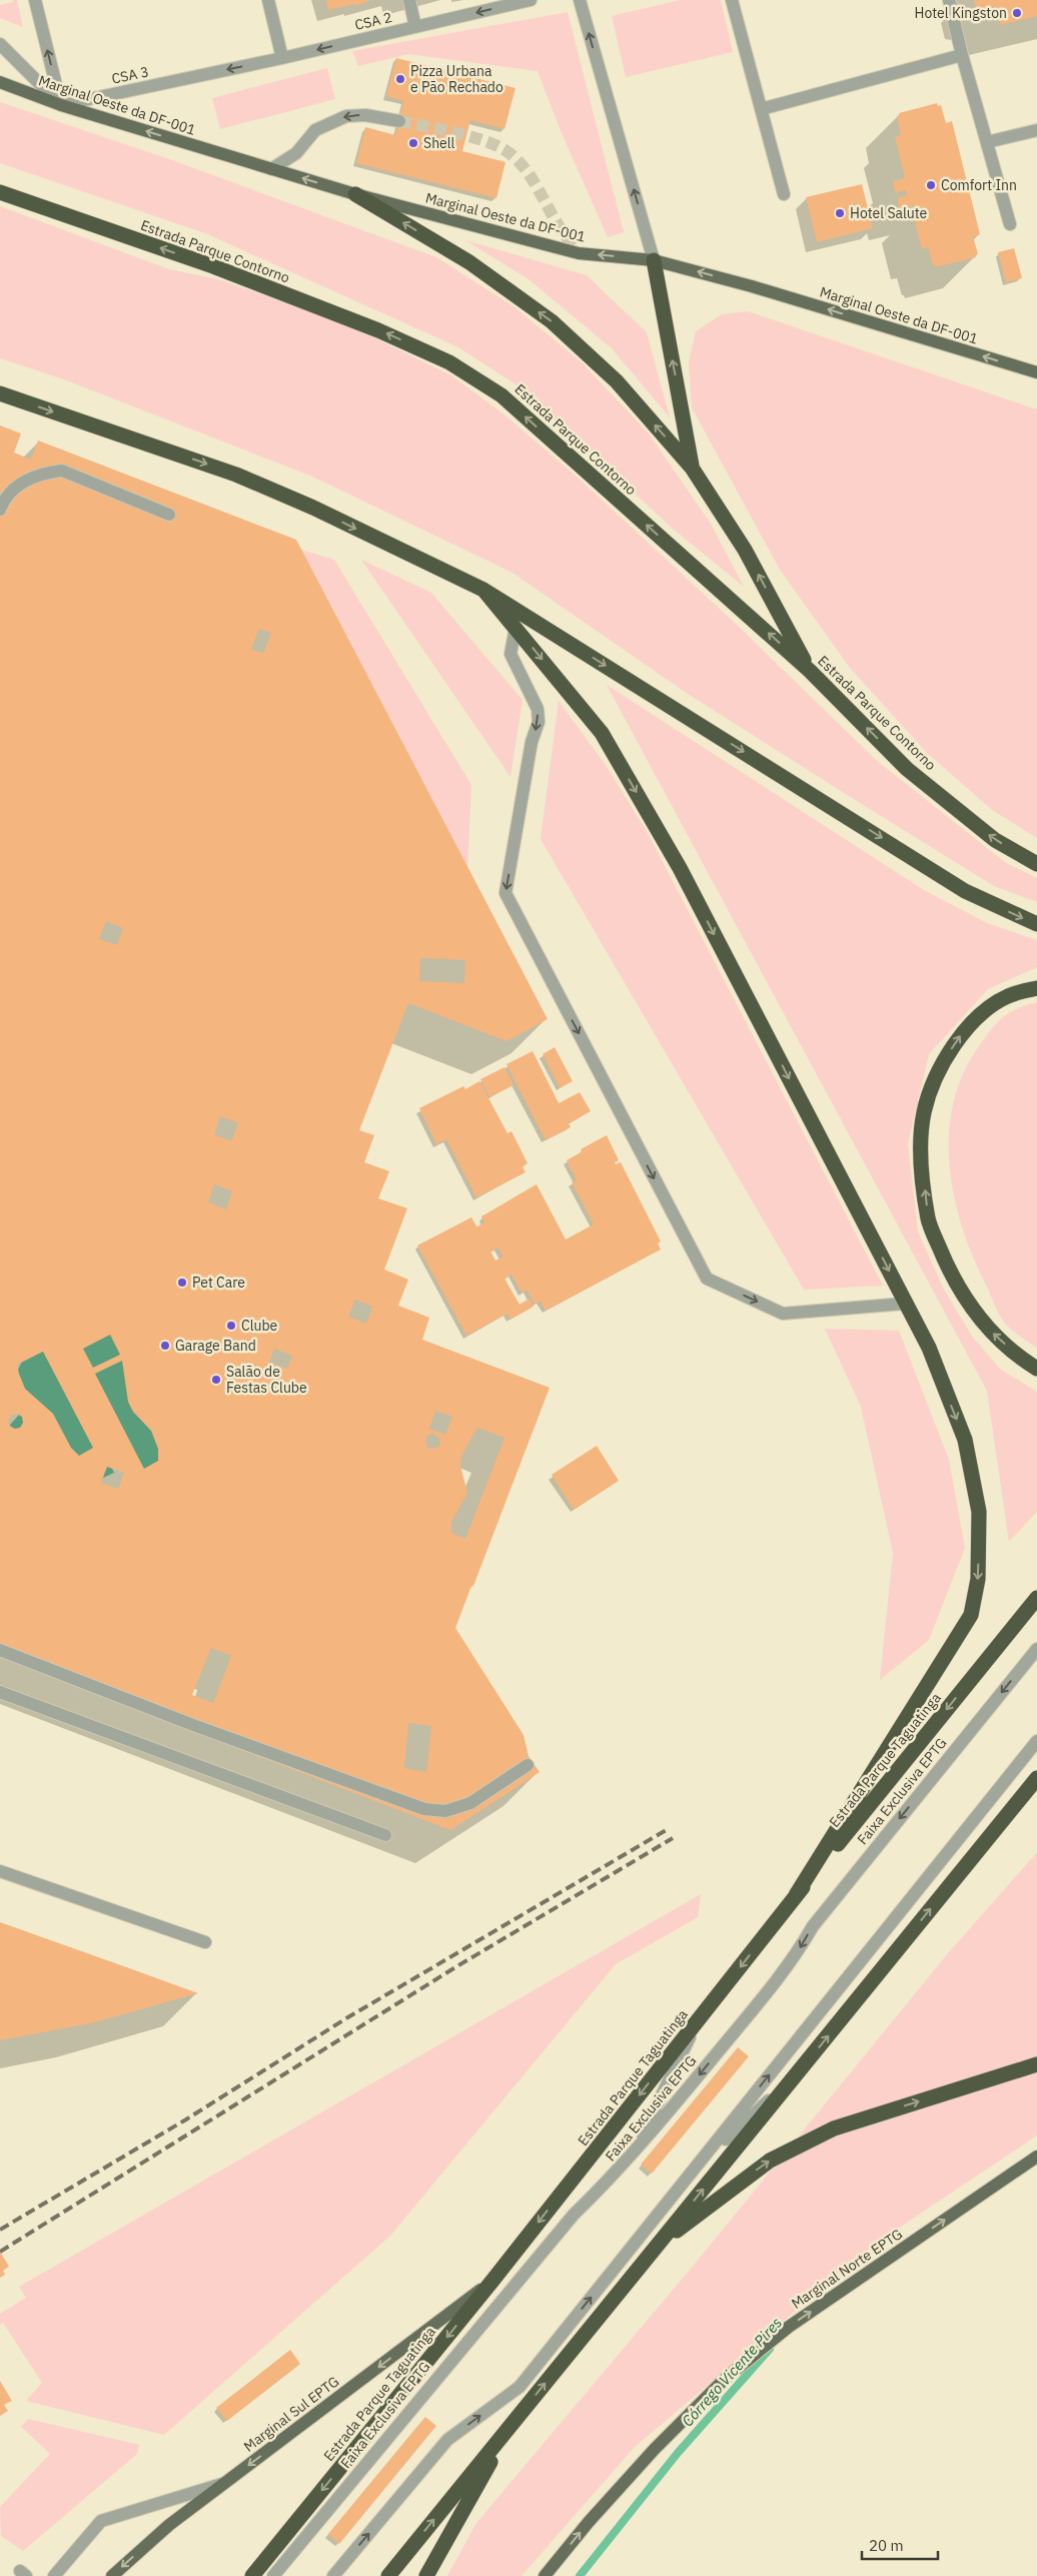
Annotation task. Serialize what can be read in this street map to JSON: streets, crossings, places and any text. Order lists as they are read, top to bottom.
{
  "streets": {
    "highway": ["Estrada Parque Contorno", "Estrada Parque Taguatinga"],
    "main road": ["Marginal Oeste da DF-001", "Marginal Norte EPTG", "Marginal Sul EPTG"],
    "street": ["CSA 2", "CSA 3", "Faixa Exclusiva EPTG"]
  },
  "crossings": [
    ["CSA 2", "CSA 3"],
    ["CSA 3", "Marginal Oeste da DF-001"],
    ["Estrada Parque Taguatinga", "Marginal Sul EPTG"]
  ],
  "one_way": [
    "CSA 3",
    "Marginal Oeste da DF-001",
    "Marginal Norte EPTG",
    "Marginal Sul EPTG"
  ],
  "water": ["Córrego Vicente Pires"],
  "places": [
    "Hotel Kingston",
    "Pizza Urbana e Pão Rechado",
    "Shell",
    "Comfort Inn",
    "Hotel Salute",
    "Pet Care",
    "Clube",
    "Garage Band",
    "Salão de Festas Clube"
  ],
  "scale_bar": "20 m"
}
